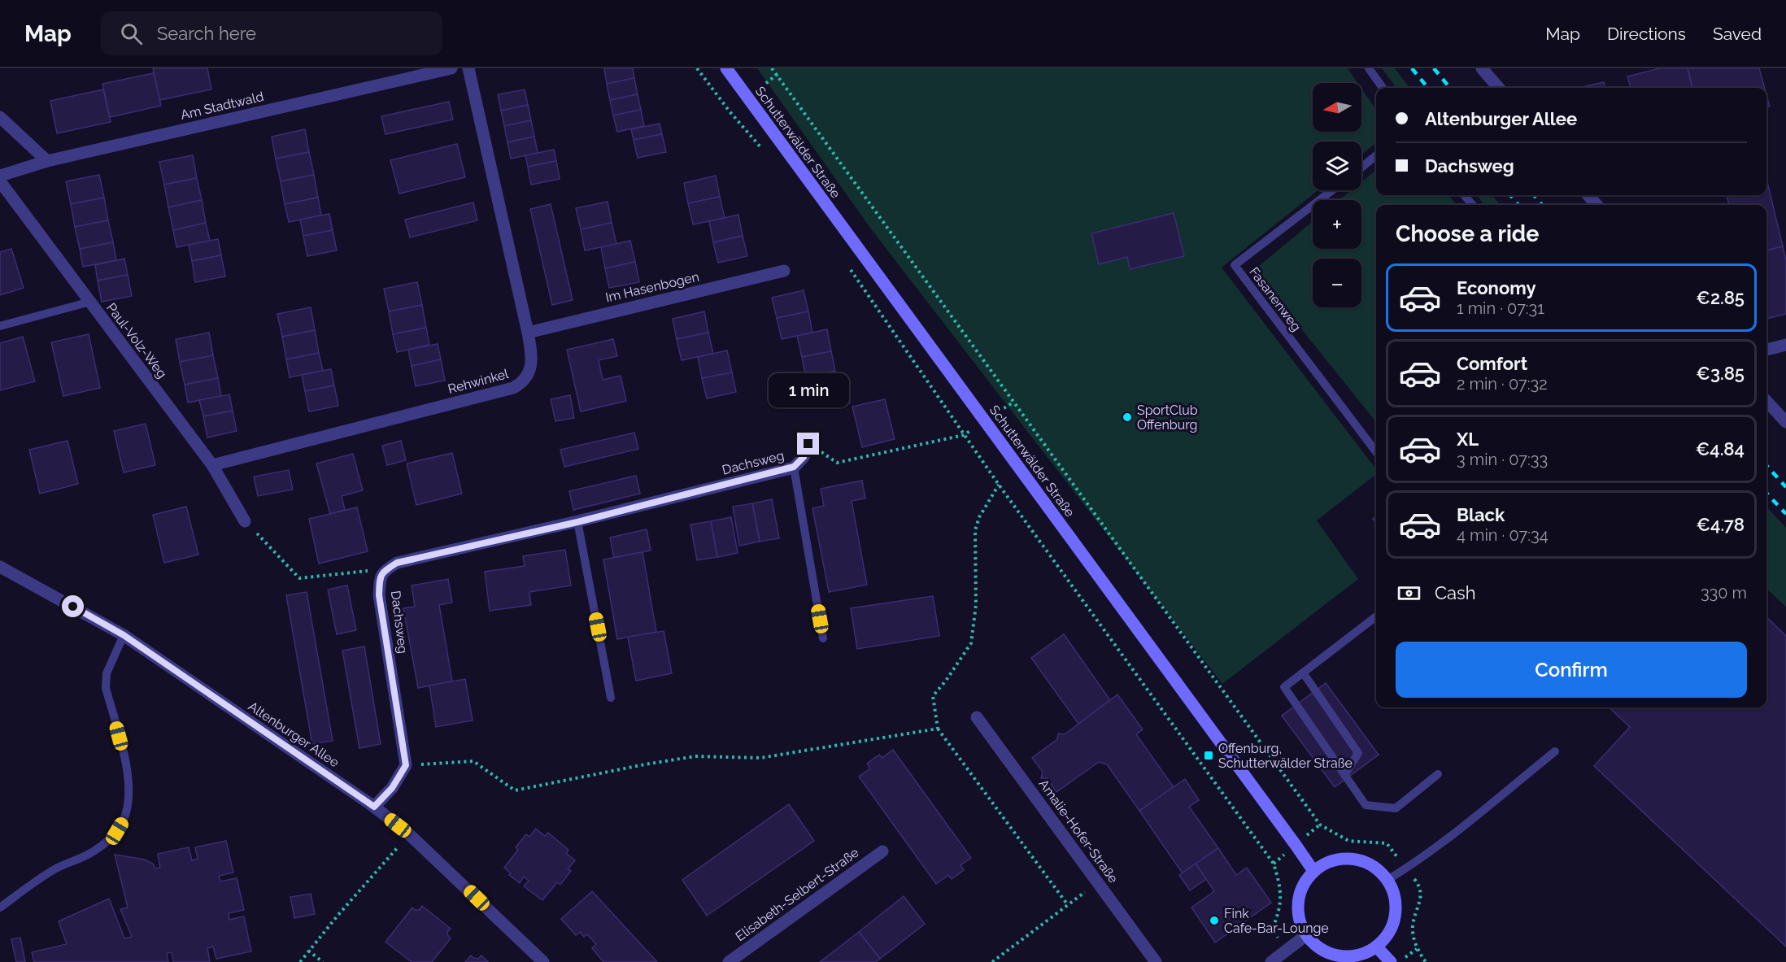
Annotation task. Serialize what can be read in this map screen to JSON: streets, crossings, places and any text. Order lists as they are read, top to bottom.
{
  "streets": {
    "main road": ["Schutterwälder Straße"],
    "street": [
      "Am Stadtwald",
      "Im Hasenbogen",
      "Paul-Volz-Weg",
      "Rehwinkel",
      "Dachsweg",
      "Altenburger Allee",
      "Amalie-Hofer-Straße",
      "Elisabeth-Selbert-Straße"
    ],
    "lane": ["Fasanenweg"]
  },
  "crossings": [
    ["Im Hasenbogen", "Rehwinkel"],
    ["Paul-Volz-Weg", "Rehwinkel"]
  ],
  "places": {
    "other": ["SportClub Offenburg", "Fink Cafe-Bar-Lounge"],
    "transit": ["Offenburg, Schutterwälder Straße"]
  },
  "north": "left",
  "page": {
    "header": "Map",
    "search": "Search here",
    "nav": ["Map", "Directions", "Saved"],
    "map_buttons": ["+", "−"],
    "banner": ["Altenburger Allee", "Dachsweg"],
    "heading": "Choose a ride",
    "list": [
      {
        "name": "Economy",
        "note": "1 min · 07:31",
        "value": "€2.85"
      },
      {
        "name": "Comfort",
        "note": "2 min · 07:32",
        "value": "€3.85"
      },
      {
        "name": "XL",
        "note": "3 min · 07:33",
        "value": "€4.84"
      },
      {
        "name": "Black",
        "note": "4 min · 07:34",
        "value": "€4.78"
      }
    ],
    "bubble": "1 min",
    "pay": ["Cash", "330 m"],
    "buttons": "Confirm"
  }
}
